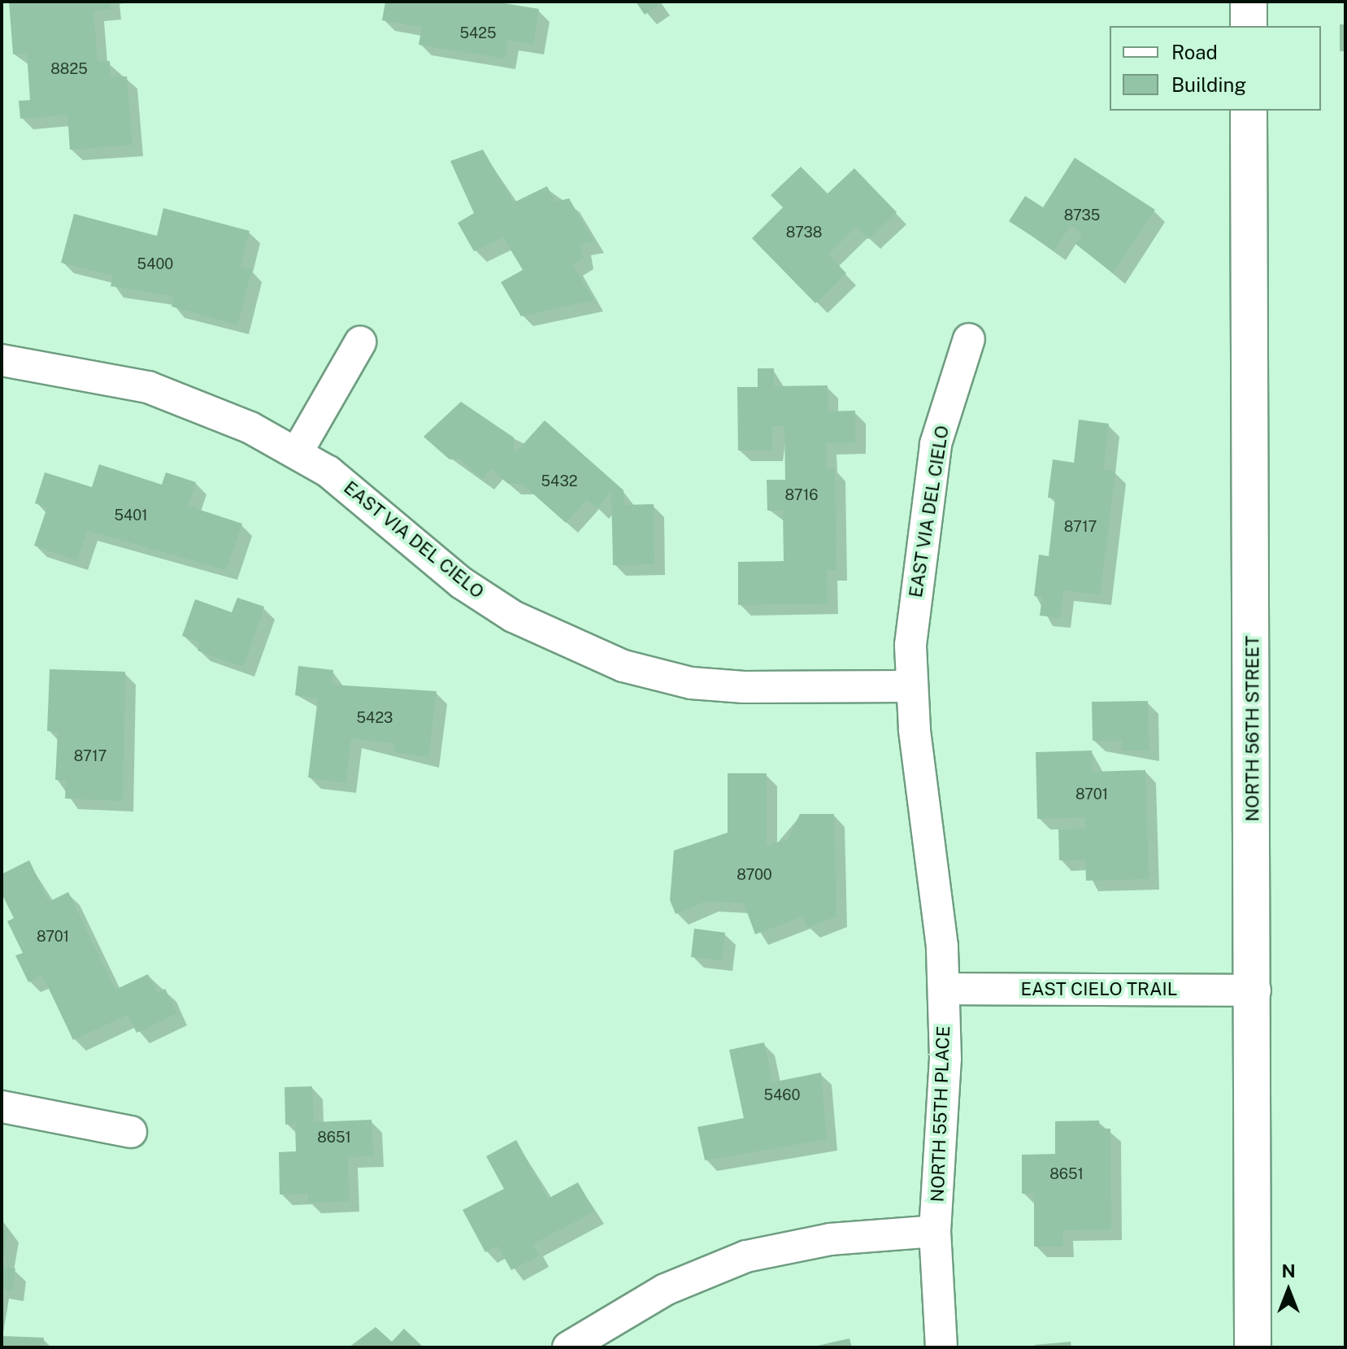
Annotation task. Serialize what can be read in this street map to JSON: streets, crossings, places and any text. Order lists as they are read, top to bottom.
{
  "streets": {
    "street": [
      "EAST VIA DEL CIELO",
      "NORTH 56TH STREET",
      "EAST CIELO TRAIL",
      "NORTH 55TH PLACE"
    ]
  },
  "crossings": [
    ["EAST VIA DEL CIELO", "NORTH 55TH PLACE"],
    ["NORTH 56TH STREET", "EAST CIELO TRAIL"],
    ["EAST CIELO TRAIL", "NORTH 55TH PLACE"]
  ],
  "house_numbers": [
    "5425",
    "8825",
    "8735",
    "8738",
    "5400",
    "5432",
    "8716",
    "5401",
    "8717",
    "5423",
    "8717",
    "8701",
    "8700",
    "8701",
    "5460",
    "8651",
    "8651"
  ],
  "legend": ["Road", "Building"],
  "north": "top"
}
